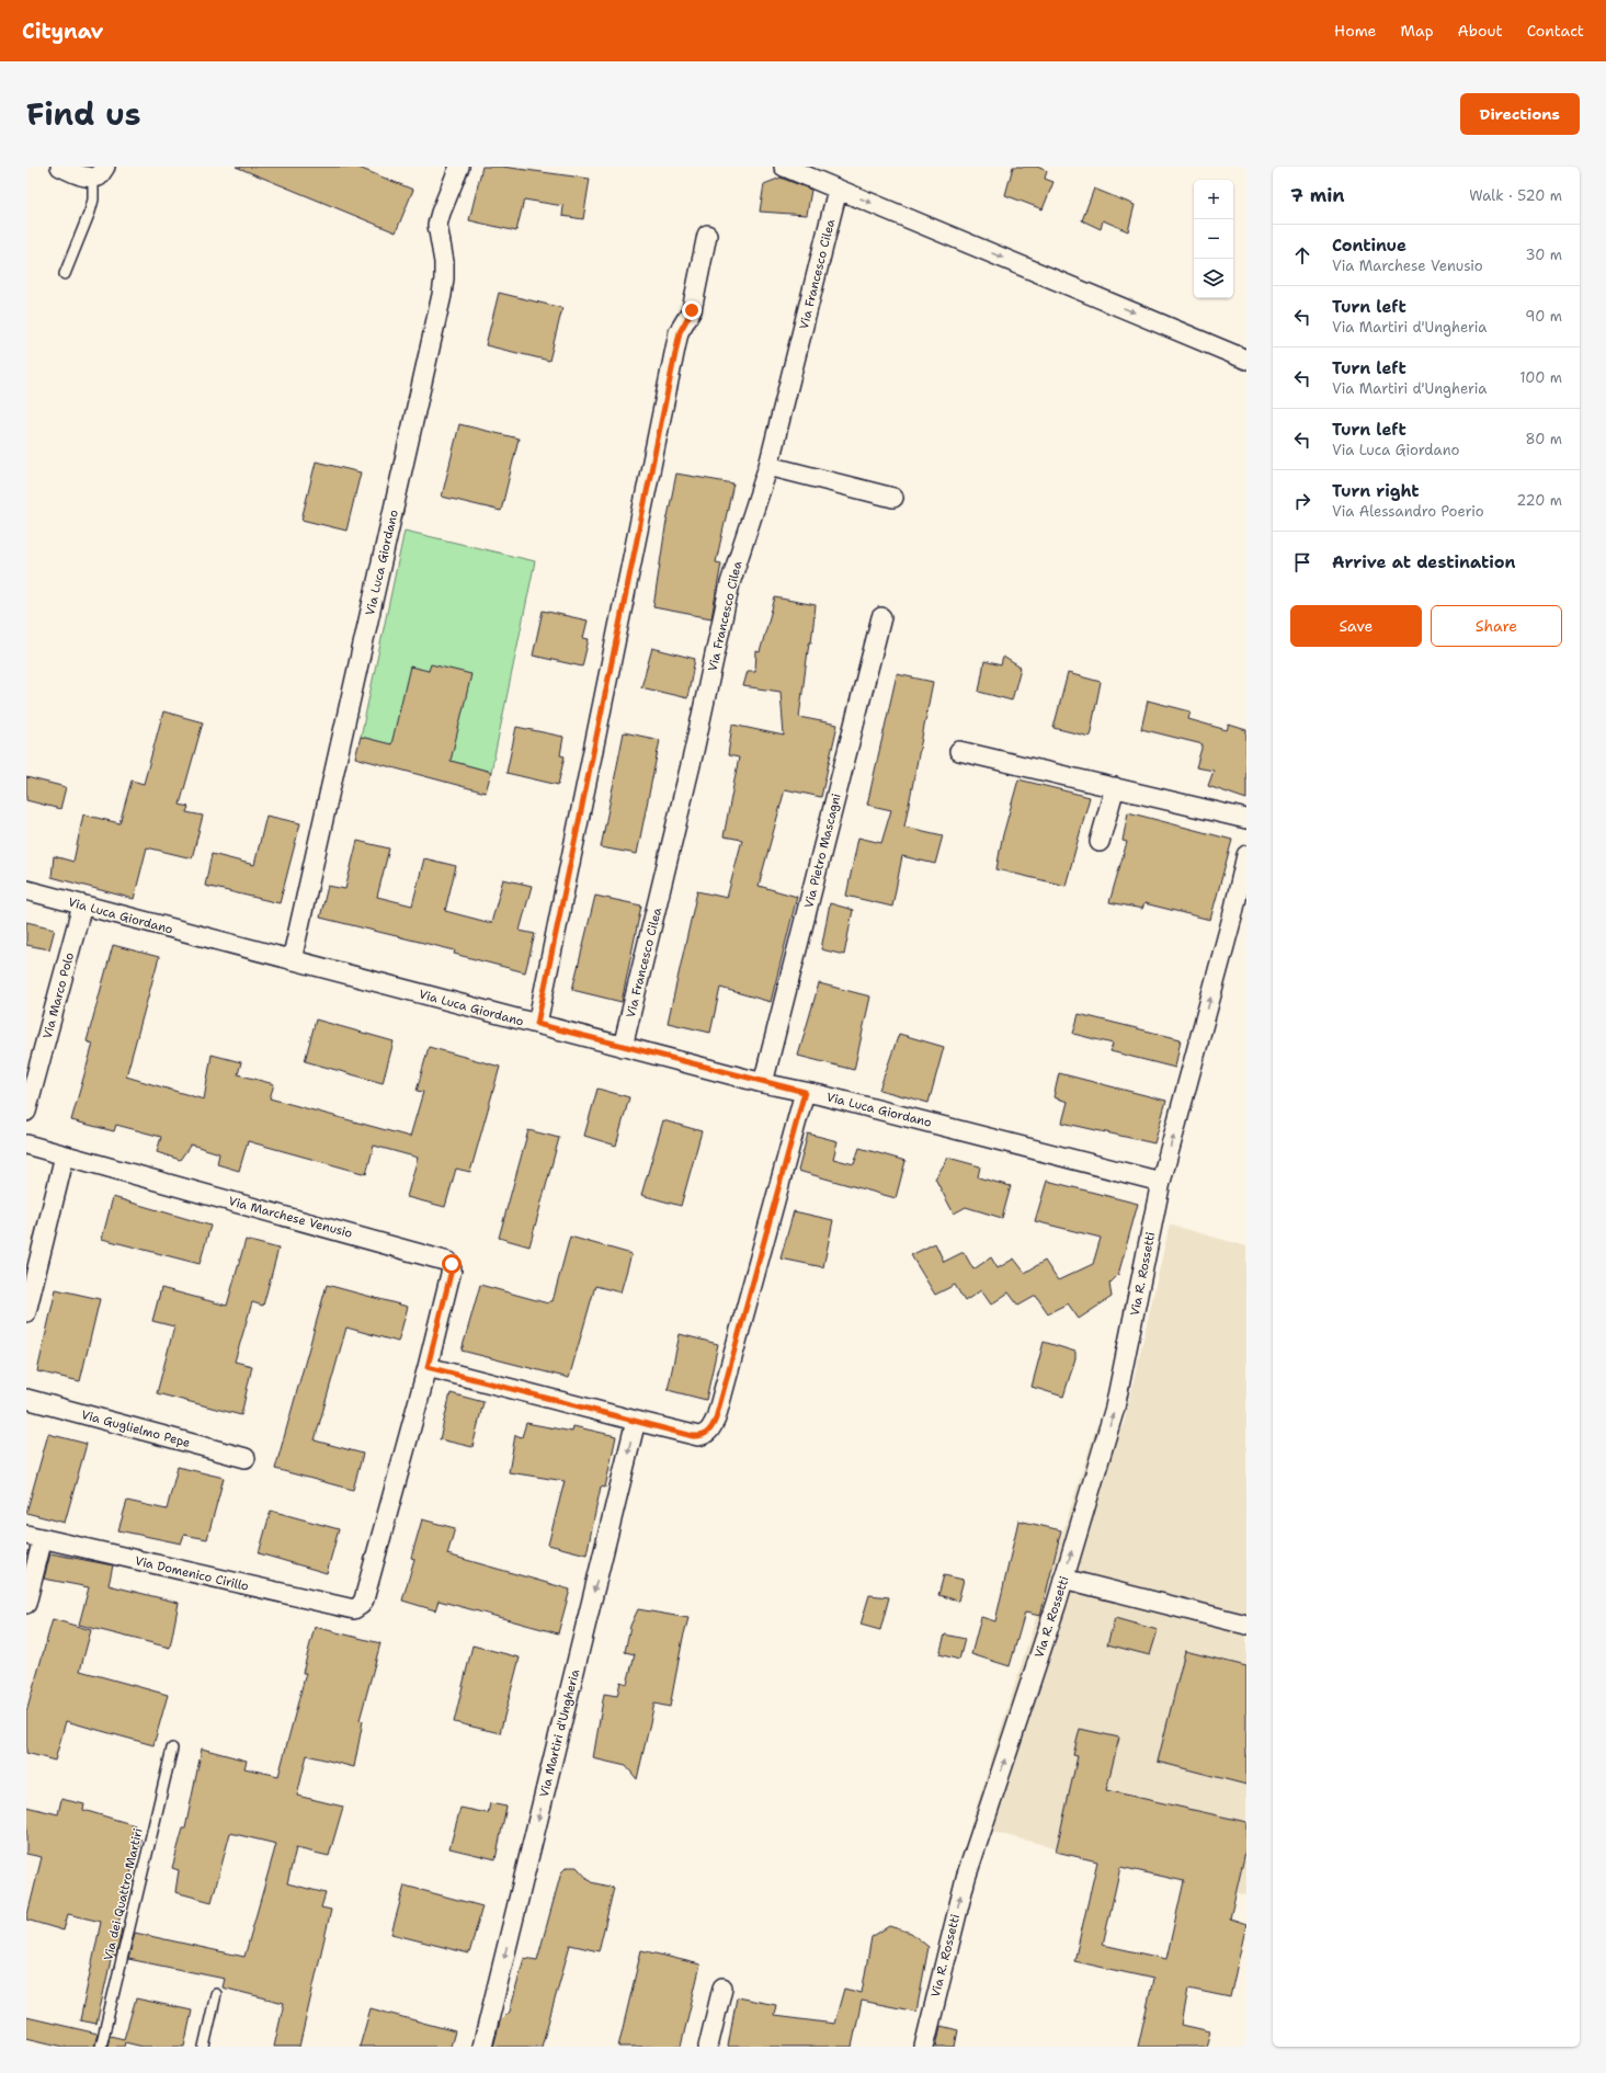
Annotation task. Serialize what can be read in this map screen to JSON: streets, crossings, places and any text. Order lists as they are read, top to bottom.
{
  "streets": {
    "street": [
      "Via Francesco Cilea",
      "Via Luca Giordano",
      "Via Pietro Mascagni",
      "Via Marco Polo",
      "Via Marchese Venusio",
      "Via R. Rossetti",
      "Via Guglielmo Pepe",
      "Via Domenico Cirillo",
      "Via Martiri d'Ungheria"
    ],
    "lane": ["Via dei Quattro Martiri"]
  },
  "crossings": [
    ["Via Francesco Cilea", "Via Luca Giordano"],
    ["Via Luca Giordano", "Via Pietro Mascagni"],
    ["Via Luca Giordano", "Via Marco Polo"],
    ["Via Luca Giordano", "Via R. Rossetti"],
    ["Via Marchese Venusio", "Via Domenico Cirillo"]
  ],
  "one_way": ["Via R. Rossetti", "Via Martiri d'Ungheria"],
  "page": {
    "header": "Citynav",
    "nav": [
      "Home",
      "Map",
      "About",
      "Contact"
    ],
    "title": "Find us",
    "buttons": [
      "Directions",
      ["Save", "Share"]
    ],
    "heading": ["7 min", "Walk · 520 m"],
    "map_buttons": ["+", "−"],
    "list": [
      ["Continue", "Via Marchese Venusio", "30 m"],
      ["Turn left", "Via Martiri d'Ungheria", "90 m"],
      ["Turn left", "Via Martiri d'Ungheria", "100 m"],
      ["Turn left", "Via Luca Giordano", "80 m"],
      ["Turn right", "Via Alessandro Poerio", "220 m"],
      "Arrive at destination"
    ]
  }
}
